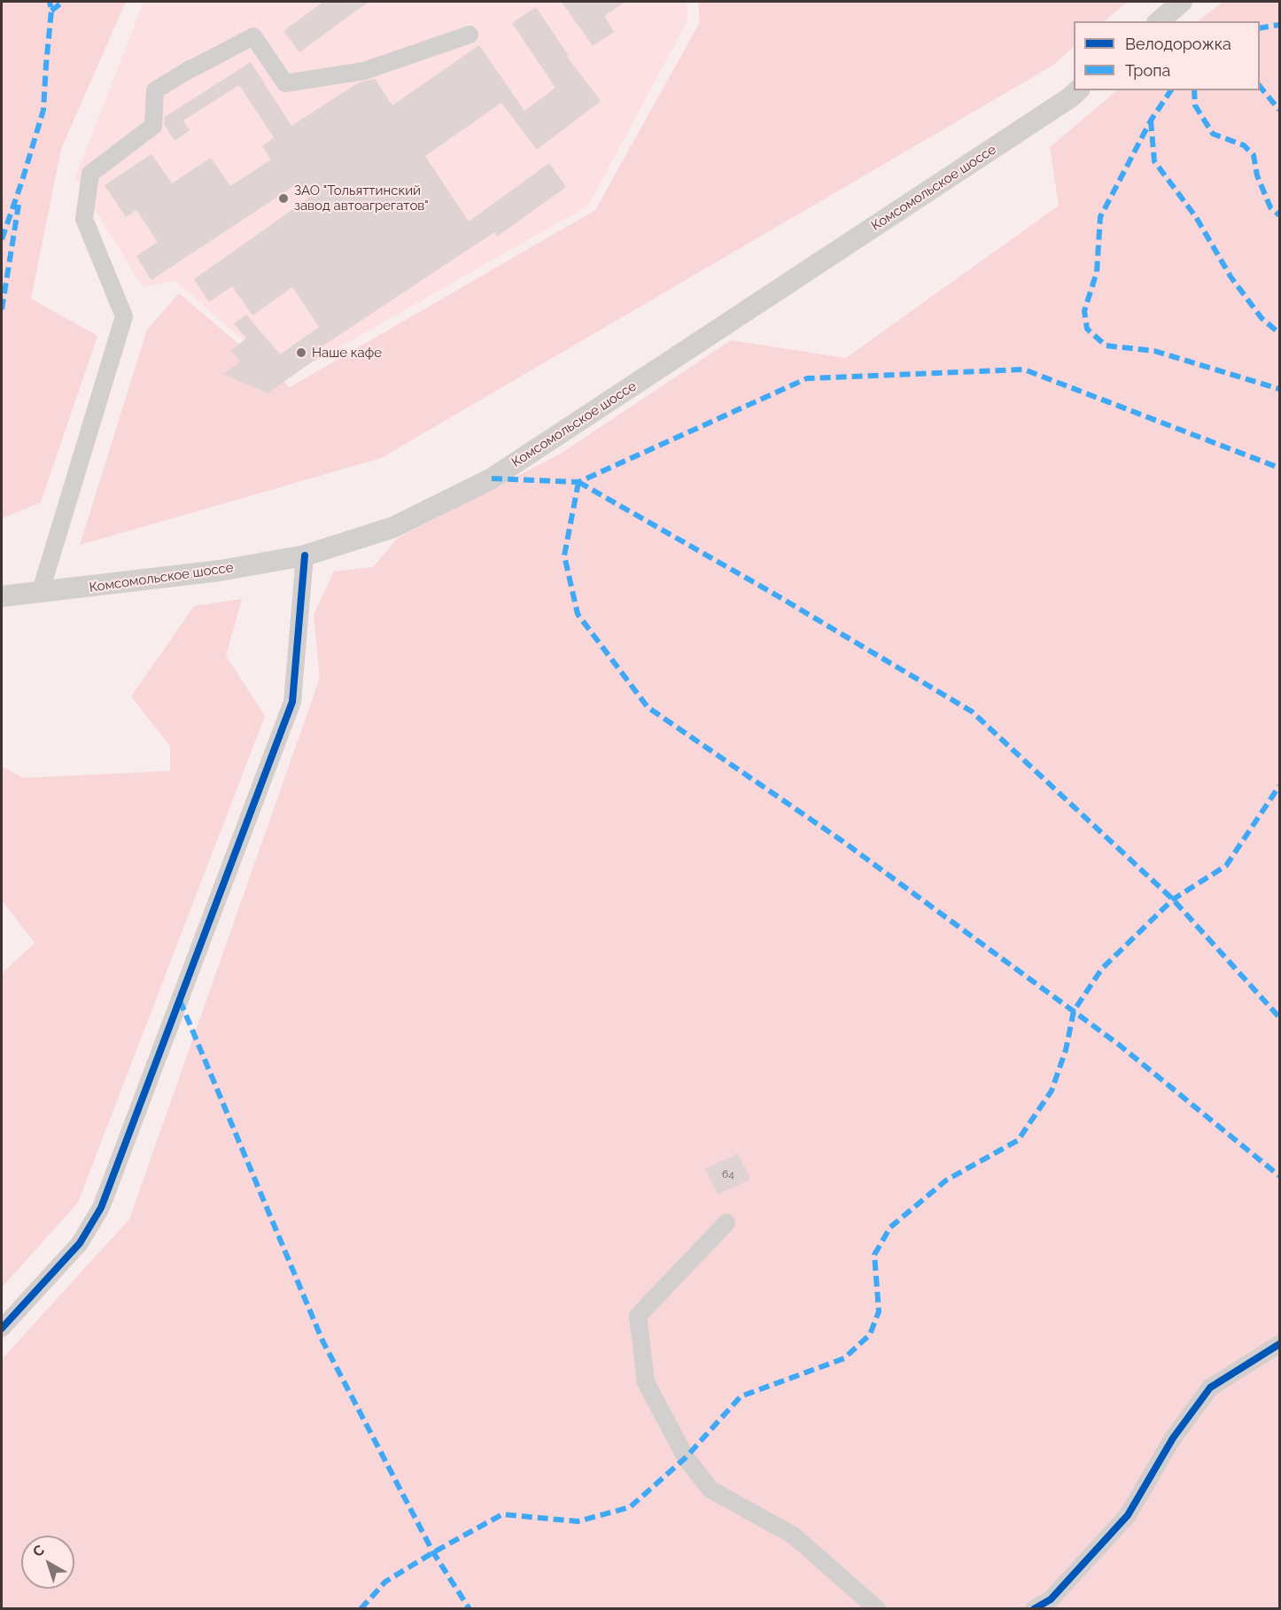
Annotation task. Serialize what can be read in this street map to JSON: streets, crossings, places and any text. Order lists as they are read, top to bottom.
{
  "streets": {
    "main road": ["Комсомольское шоссе"]
  },
  "places": ["ЗАО \"Тольяттинский завод автоагрегатов\"", "Наше кафе"],
  "house_numbers": ["64"],
  "legend": ["Велодорожка", "Тропа"],
  "north": "top left"
}
